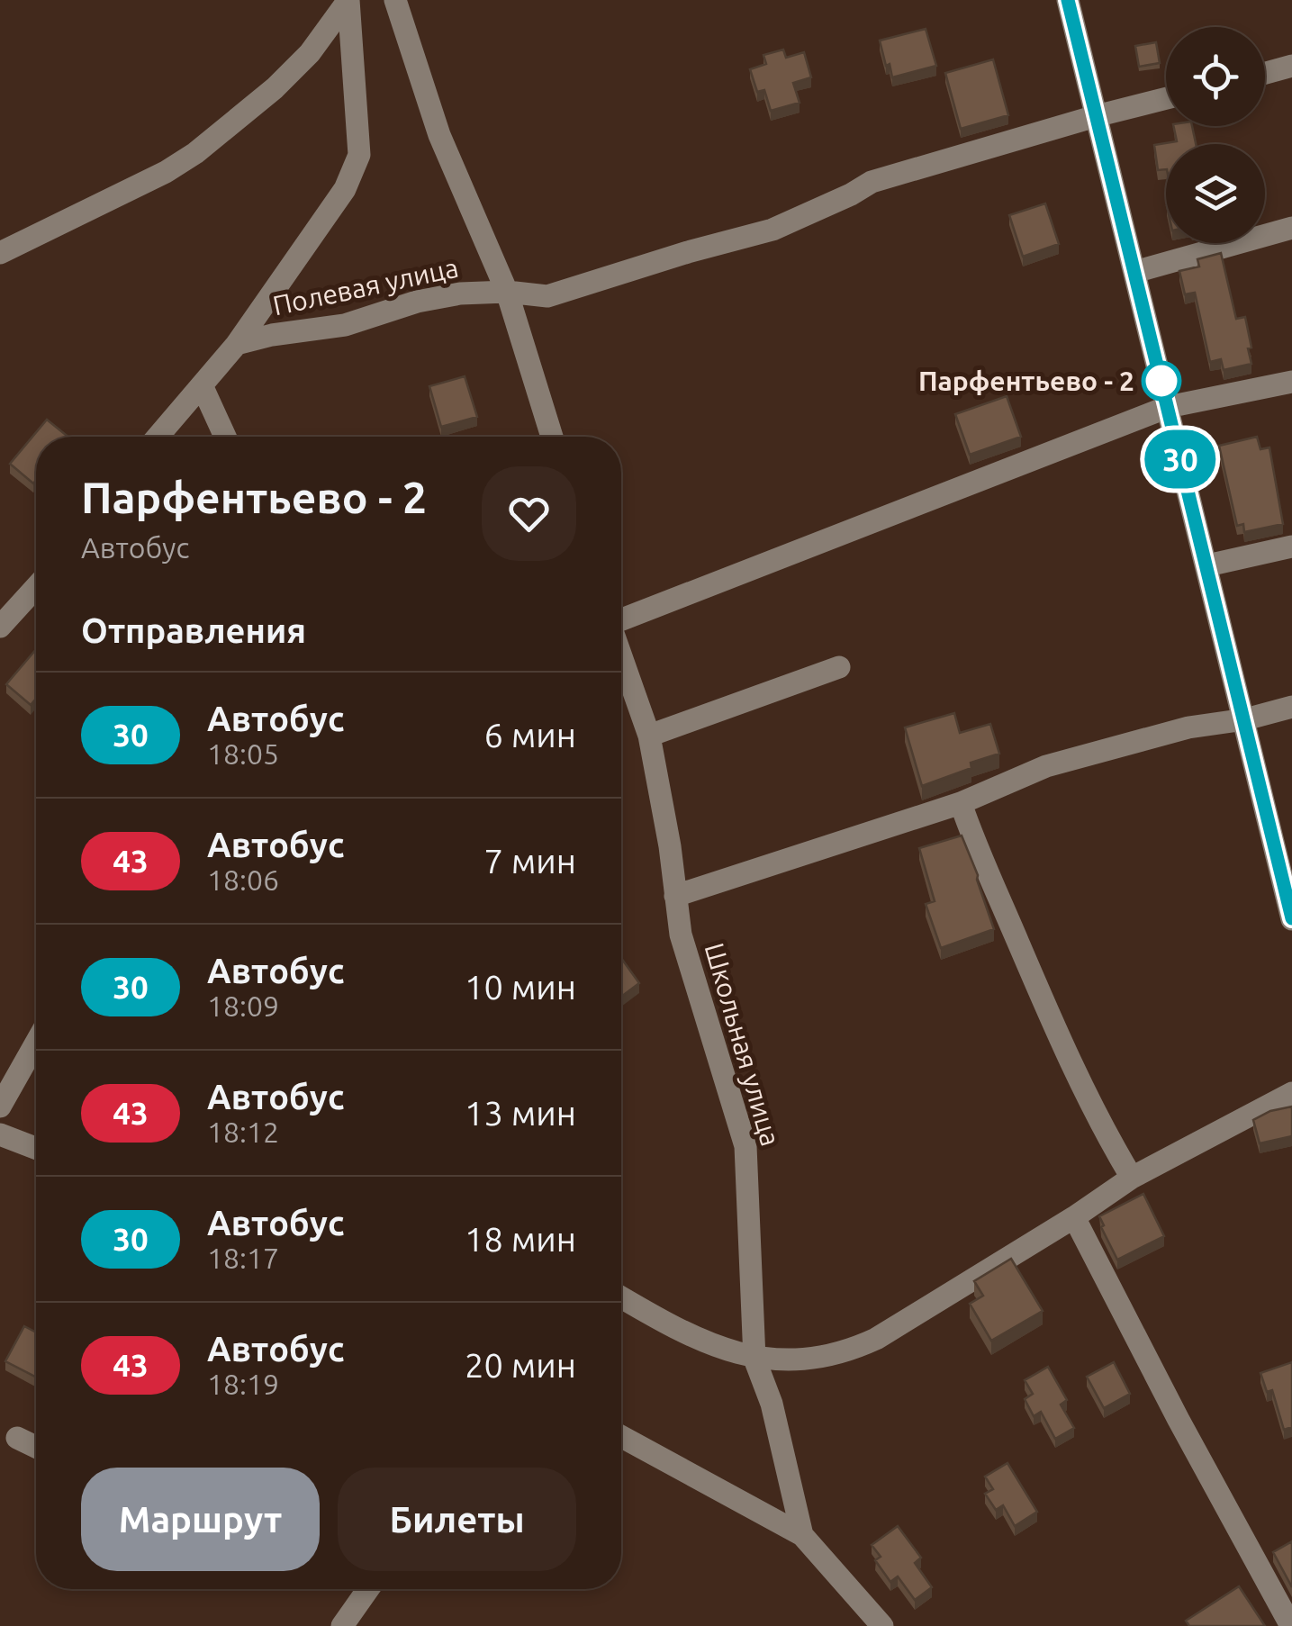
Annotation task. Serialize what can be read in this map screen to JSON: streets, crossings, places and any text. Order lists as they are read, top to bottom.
{
  "streets": {
    "street": ["Полевая улица", "Школьная улица"]
  },
  "places": ["Парфентьево - 2"],
  "lines": ["bus line 30"],
  "page": {
    "on_map": "30",
    "heading": [
      ["Парфентьево - 2", "Автобус"],
      "Отправления"
    ],
    "list": [
      {
        "mark": "30",
        "name": "Автобус",
        "note": "18:05",
        "value": "6 мин"
      },
      {
        "mark": "43",
        "name": "Автобус",
        "note": "18:06",
        "value": "7 мин"
      },
      {
        "mark": "30",
        "name": "Автобус",
        "note": "18:09",
        "value": "10 мин"
      },
      {
        "mark": "43",
        "name": "Автобус",
        "note": "18:12",
        "value": "13 мин"
      },
      {
        "mark": "30",
        "name": "Автобус",
        "note": "18:17",
        "value": "18 мин"
      },
      {
        "mark": "43",
        "name": "Автобус",
        "note": "18:19",
        "value": "20 мин"
      }
    ],
    "buttons": ["Маршрут", "Билеты"]
  }
}
